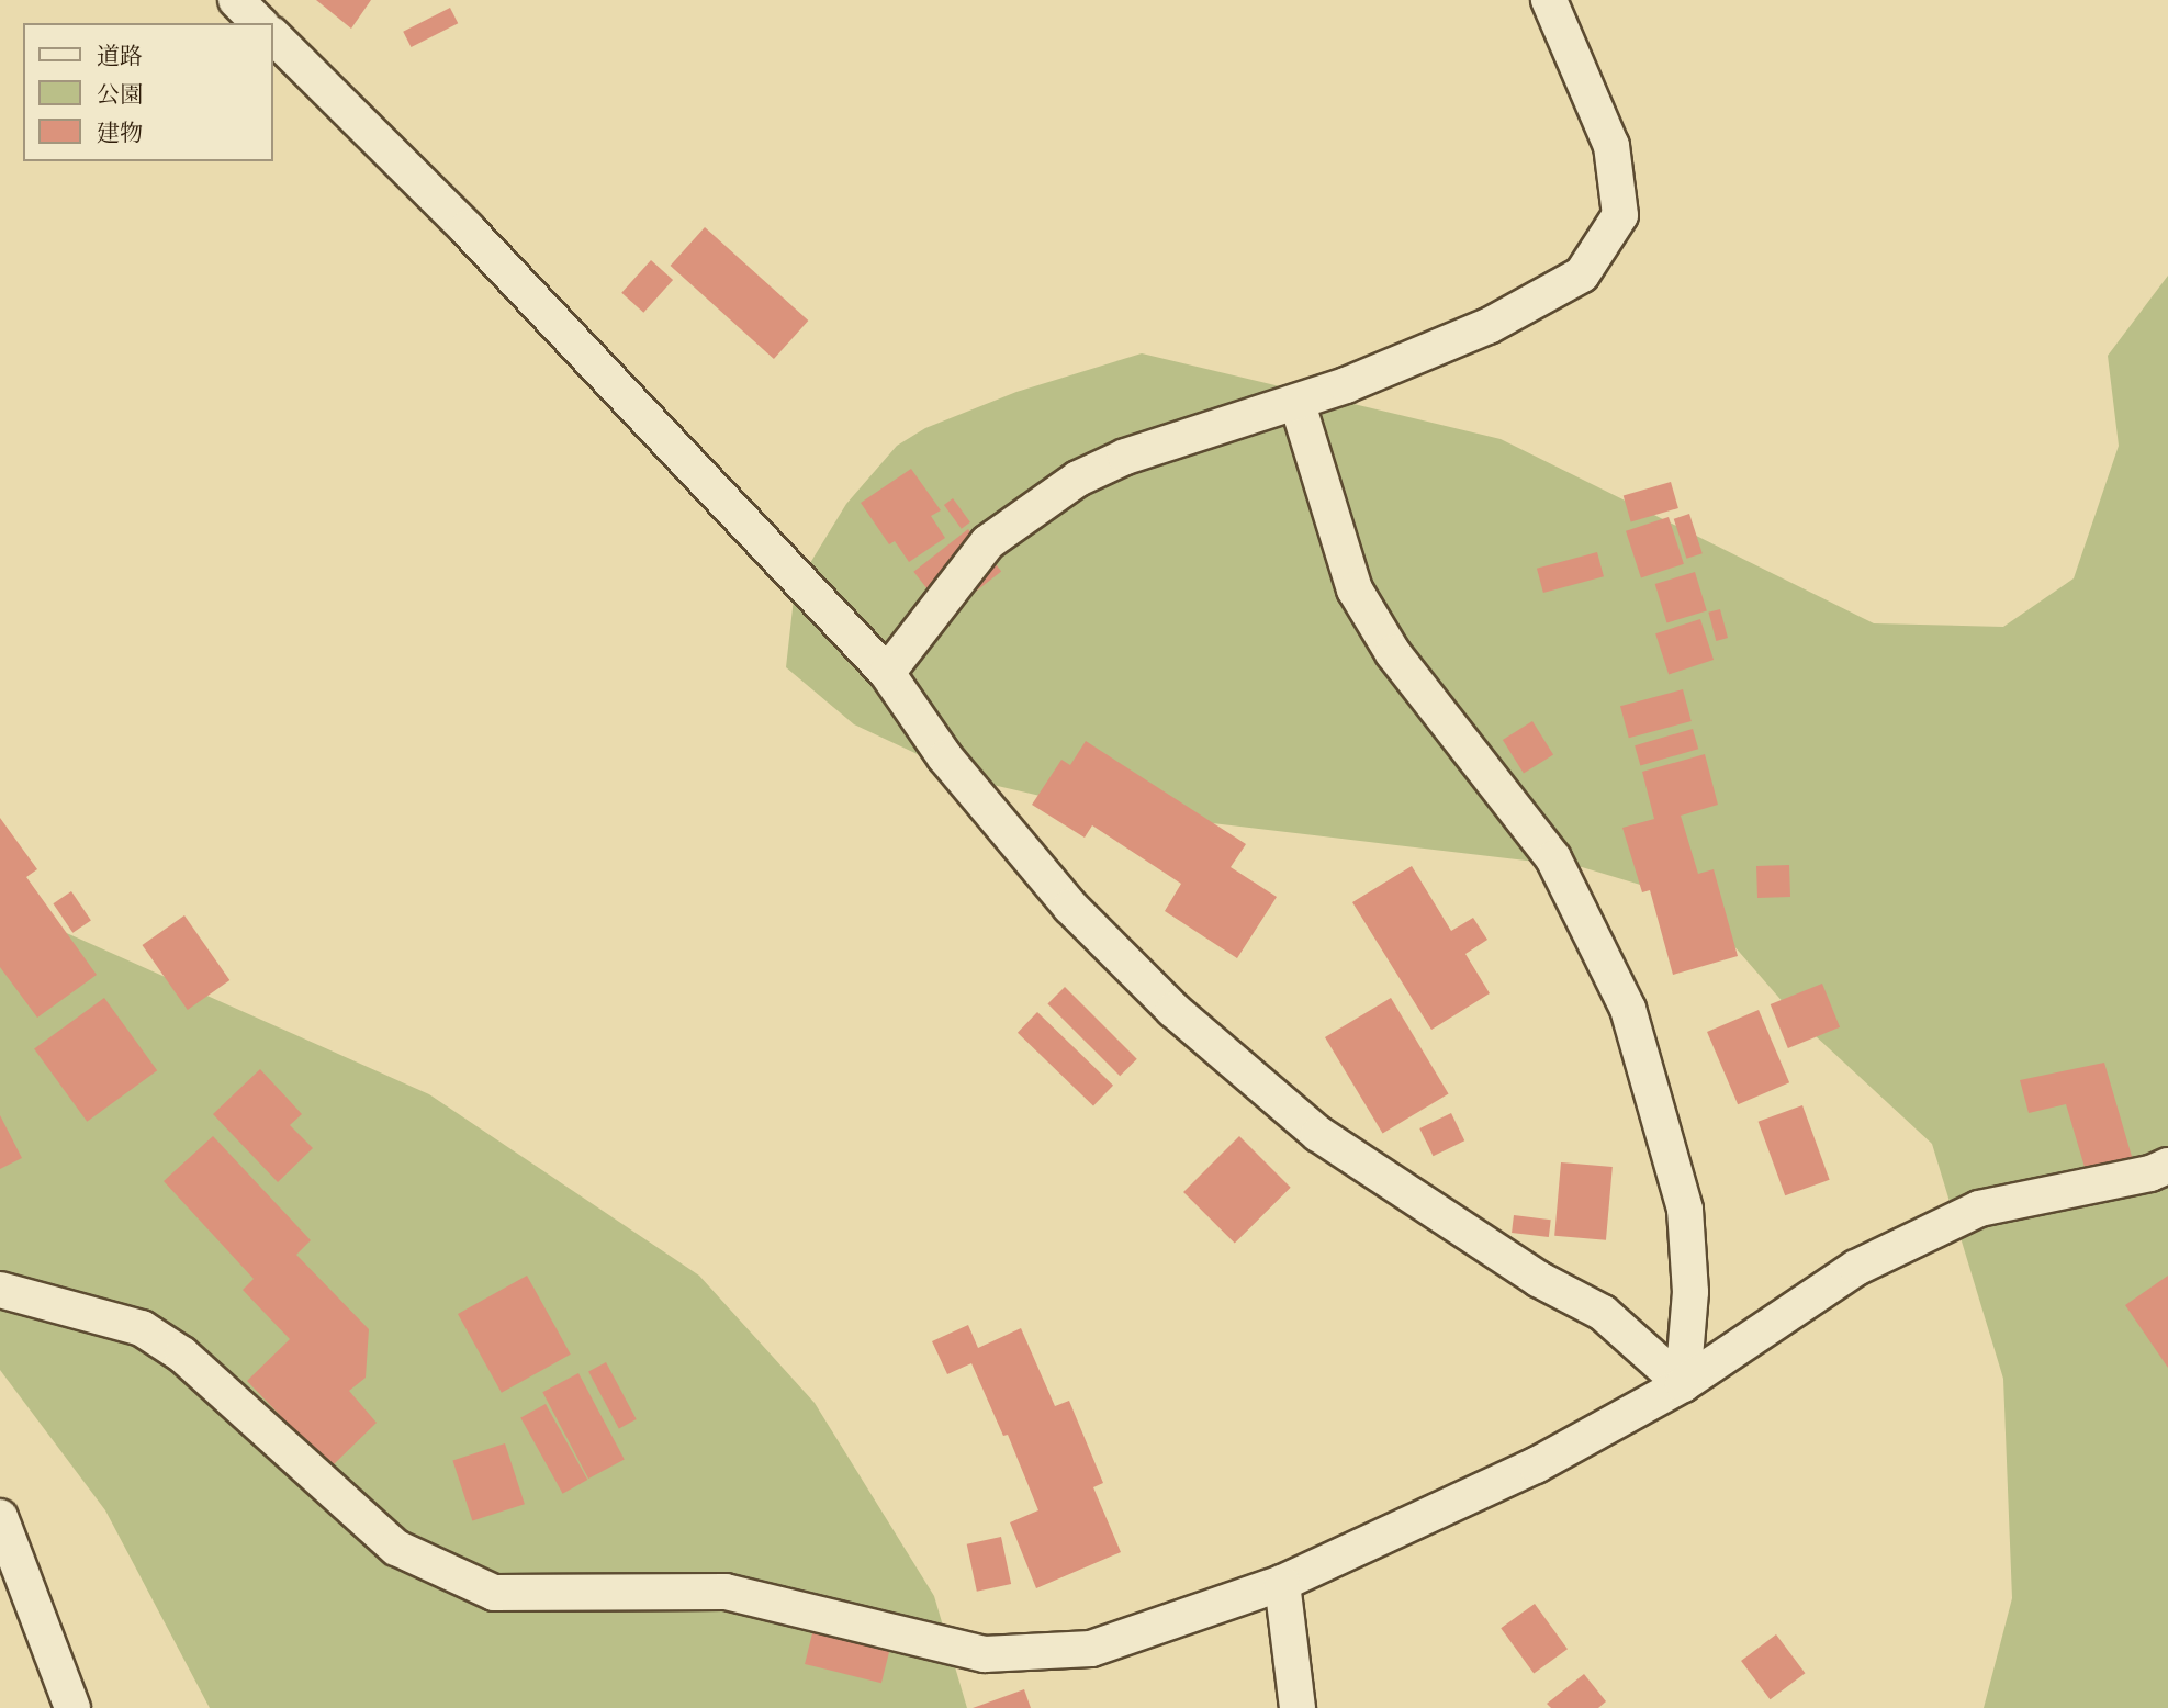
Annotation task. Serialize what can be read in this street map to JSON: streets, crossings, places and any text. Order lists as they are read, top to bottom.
{
  "legend": ["道路", "公園", "建物"]
}
